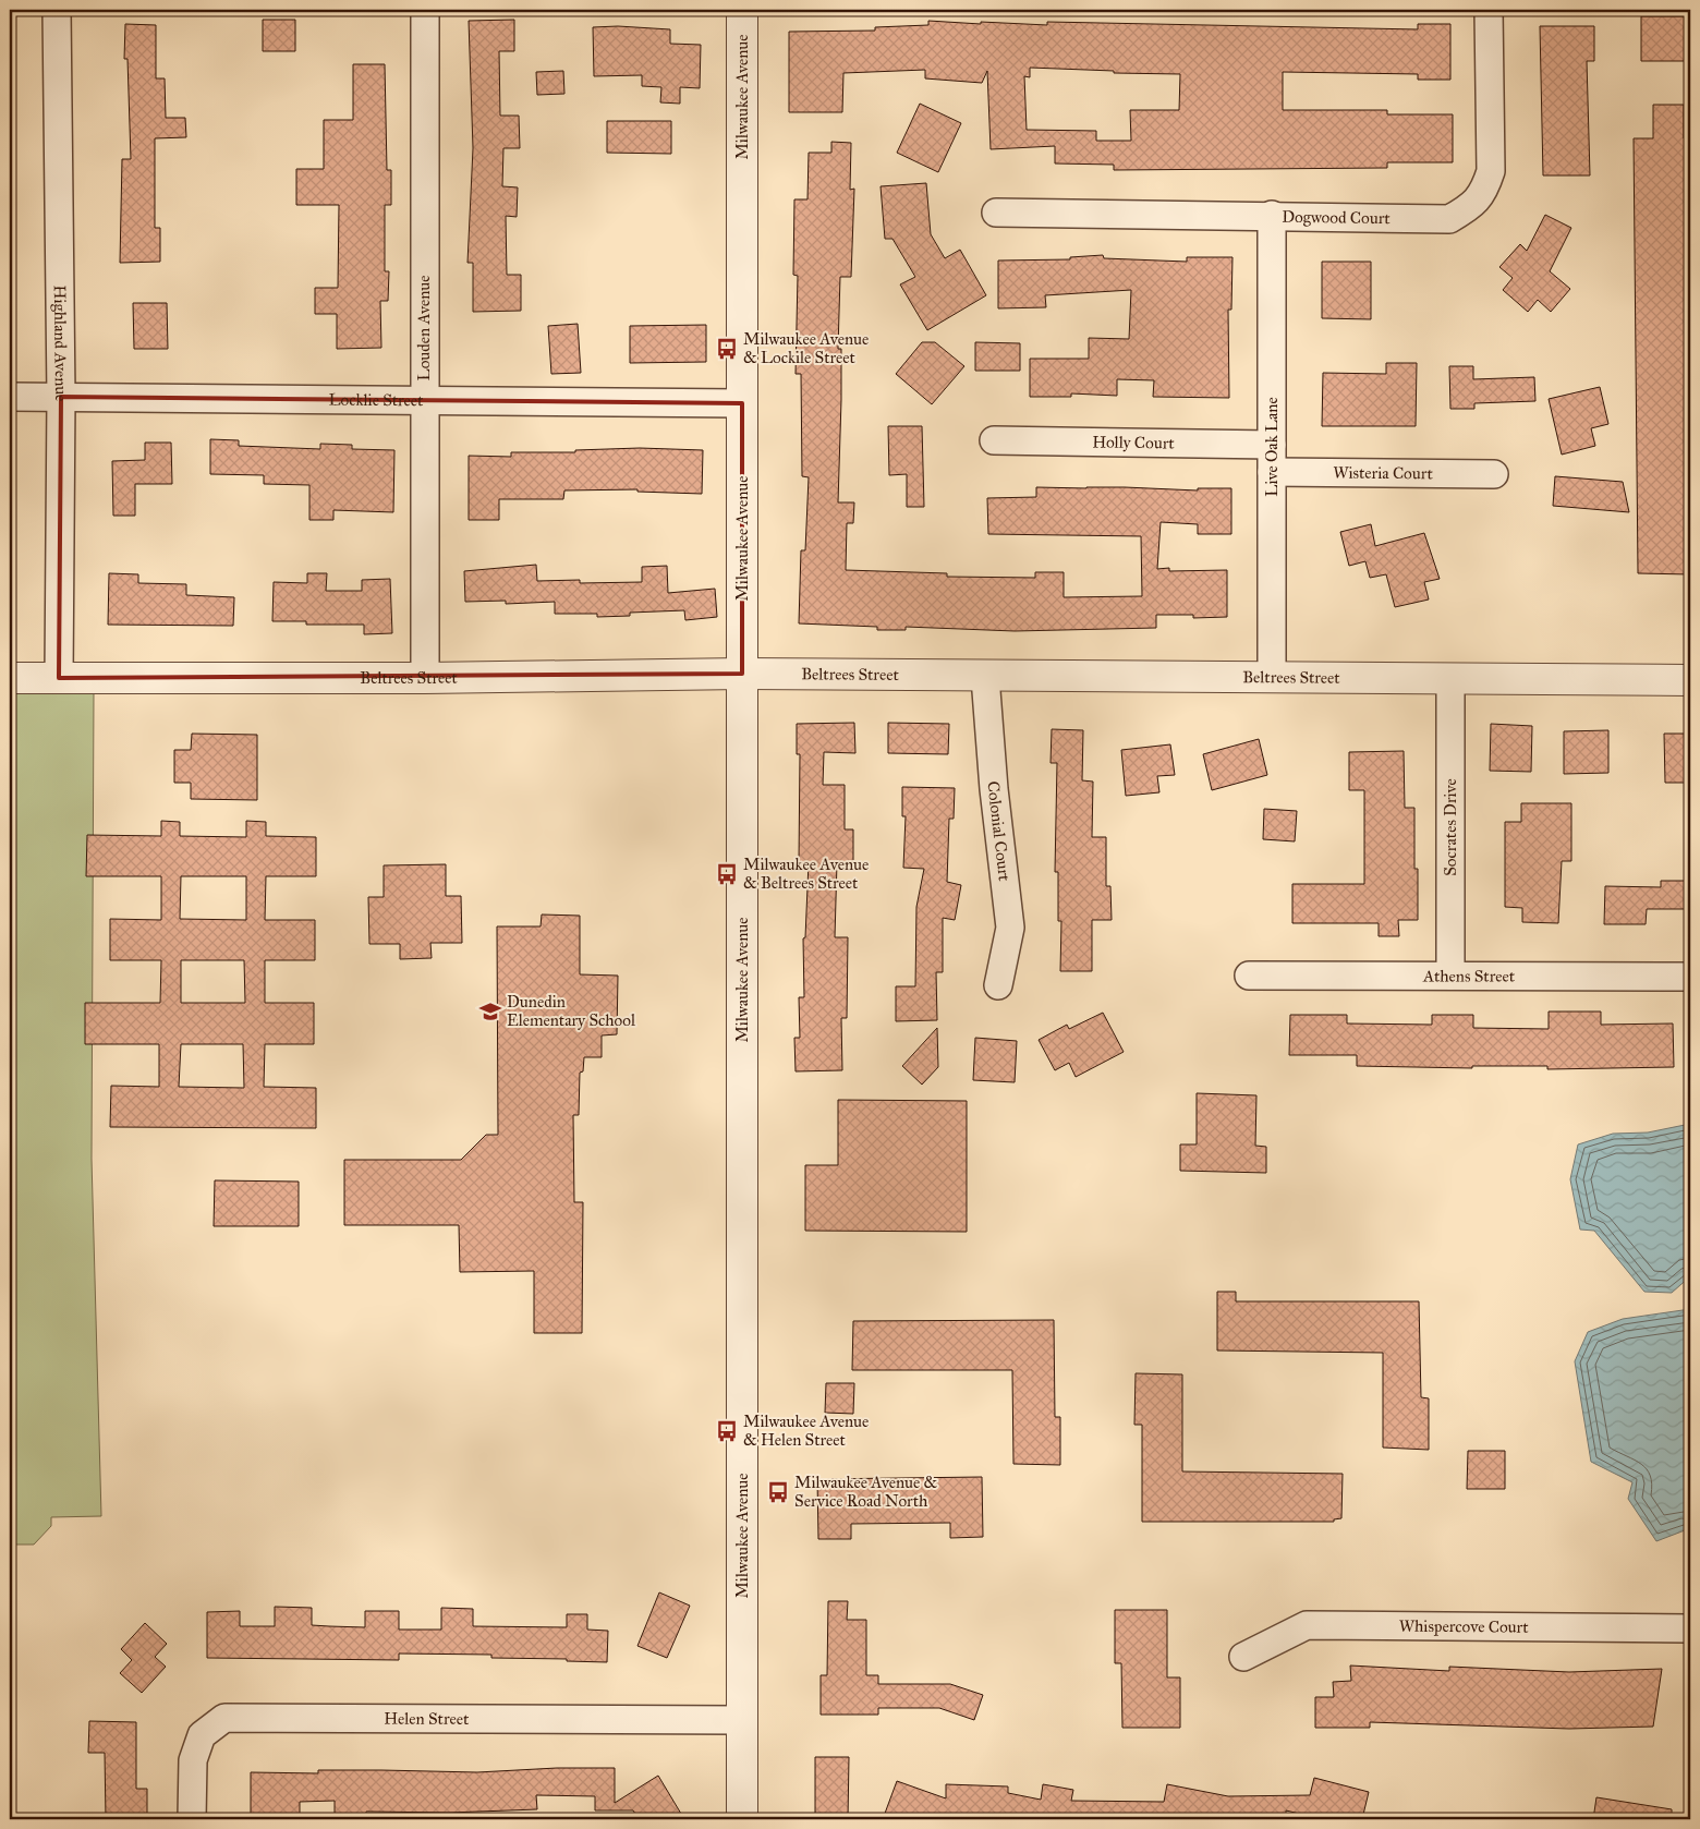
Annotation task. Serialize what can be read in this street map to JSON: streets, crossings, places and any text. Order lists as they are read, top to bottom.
{
  "streets": {
    "street": [
      "Milwaukee Avenue",
      "Dogwood Court",
      "Louden Avenue",
      "Highland Avenue",
      "Locklie Street",
      "Holly Court",
      "Live Oak Lane",
      "Wisteria Court",
      "Beltrees Street",
      "Socrates Drive",
      "Colonial Court",
      "Athens Street",
      "Whispercove Court",
      "Helen Street"
    ]
  },
  "crossings": [
    ["Milwaukee Avenue", "Locklie Street"],
    ["Milwaukee Avenue", "Beltrees Street"],
    ["Milwaukee Avenue", "Helen Street"],
    ["Dogwood Court", "Live Oak Lane"],
    ["Louden Avenue", "Locklie Street"],
    ["Louden Avenue", "Beltrees Street"],
    ["Highland Avenue", "Locklie Street"],
    ["Highland Avenue", "Beltrees Street"],
    ["Holly Court", "Live Oak Lane"],
    ["Holly Court", "Wisteria Court"],
    ["Live Oak Lane", "Wisteria Court"],
    ["Live Oak Lane", "Beltrees Street"],
    ["Beltrees Street", "Socrates Drive"],
    ["Beltrees Street", "Colonial Court"],
    ["Socrates Drive", "Athens Street"]
  ],
  "places": {
    "bus stop": [
      "Milwaukee Avenue & Lockile Street",
      "Milwaukee Avenue & Beltrees Street",
      "Milwaukee Avenue & Helen Street",
      "Milwaukee Avenue & Service Road North"
    ],
    "school or university": ["Dunedin Elementary School"]
  }
}
